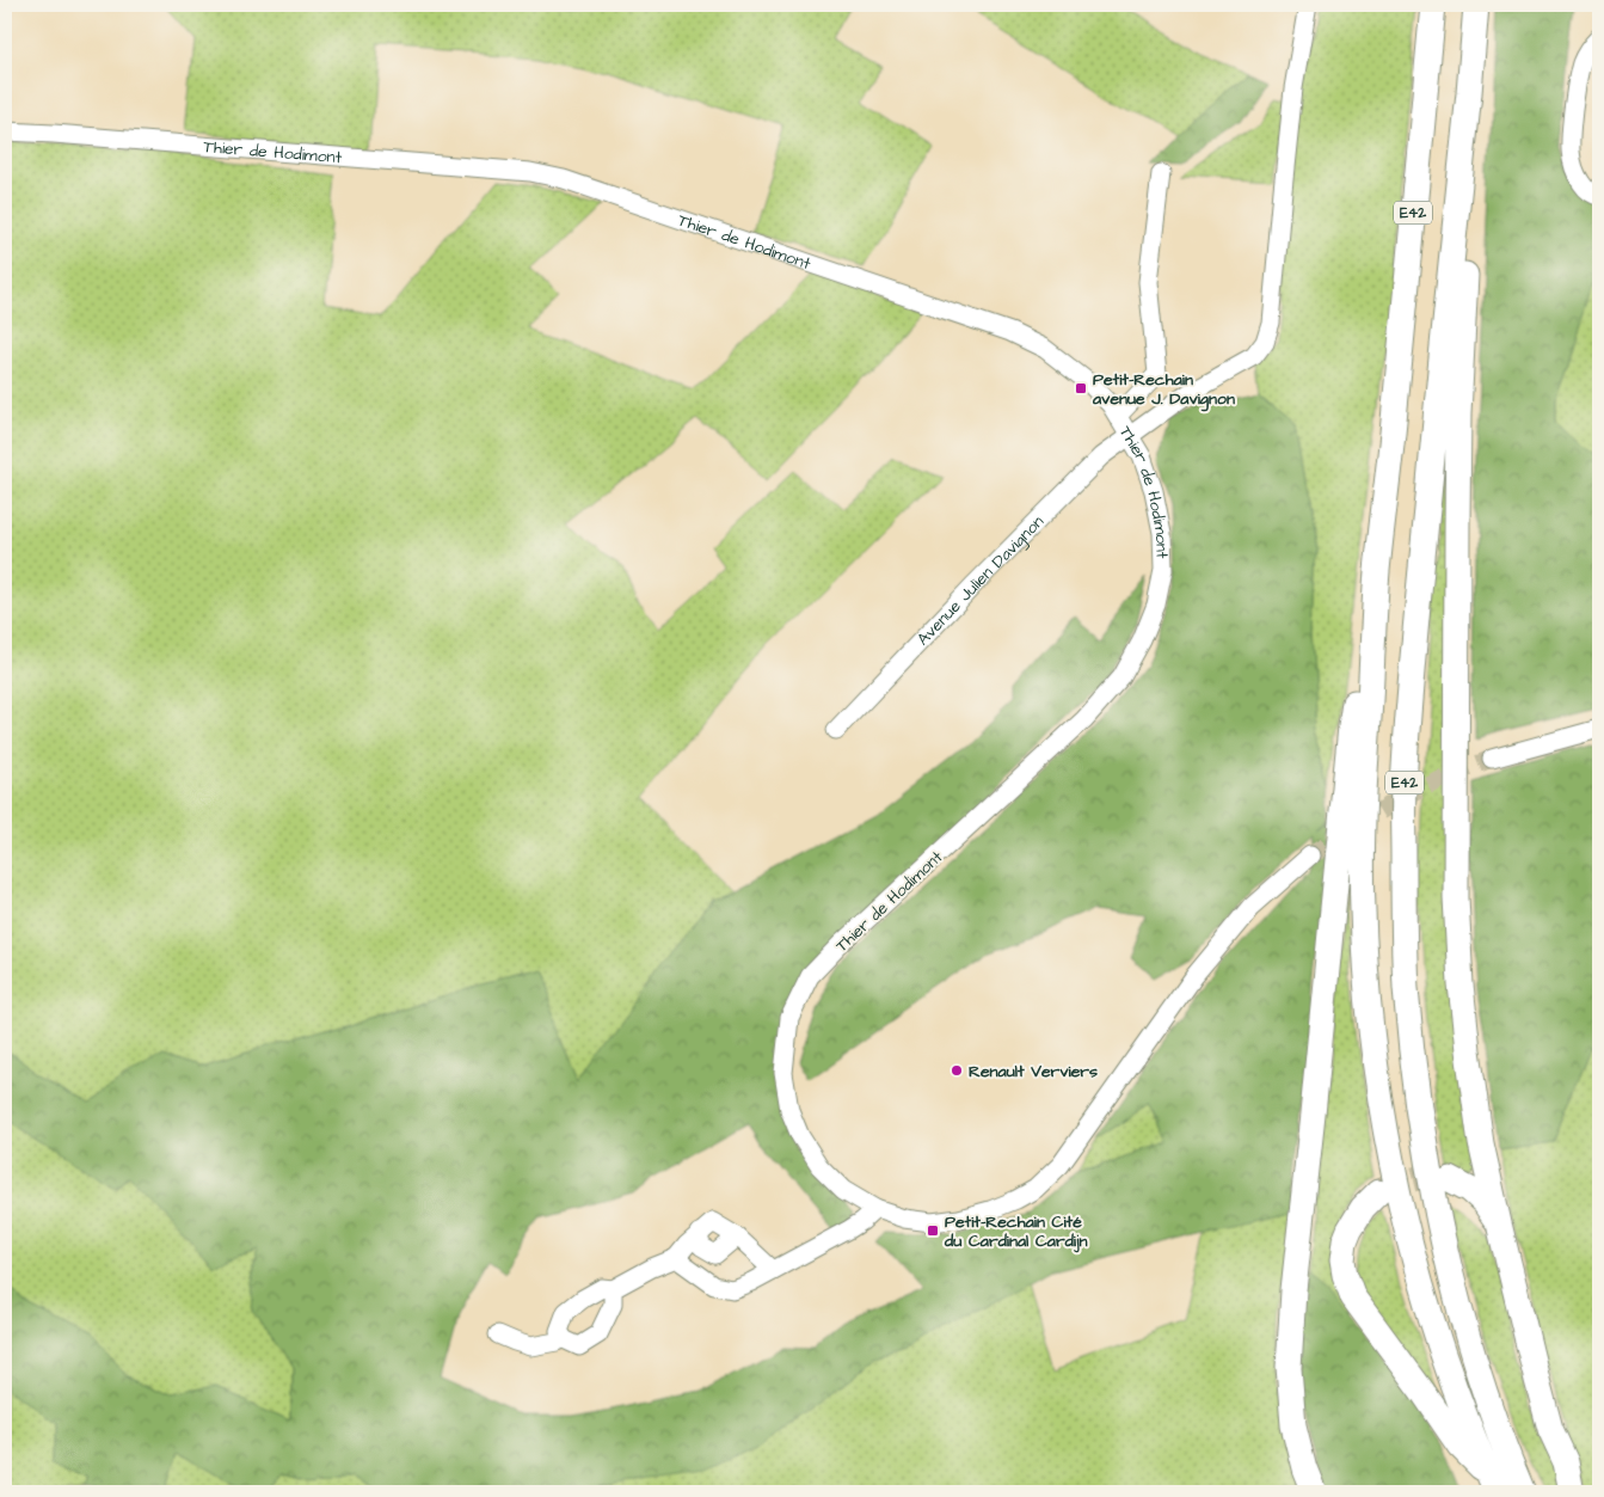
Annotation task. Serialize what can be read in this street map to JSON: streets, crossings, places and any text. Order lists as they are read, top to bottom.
{
  "streets": {
    "highway": ["E42"],
    "street": ["Thier de Hodimont", "Avenue Julien Davignon"]
  },
  "crossings": [
    ["Thier de Hodimont", "Avenue Julien Davignon"]
  ],
  "places": {
    "transit": ["Petit-Rechain avenue J. Davignon", "Petit-Rechain Cité du Cardinal Cardijn"],
    "other": ["Renault Verviers"]
  }
}
